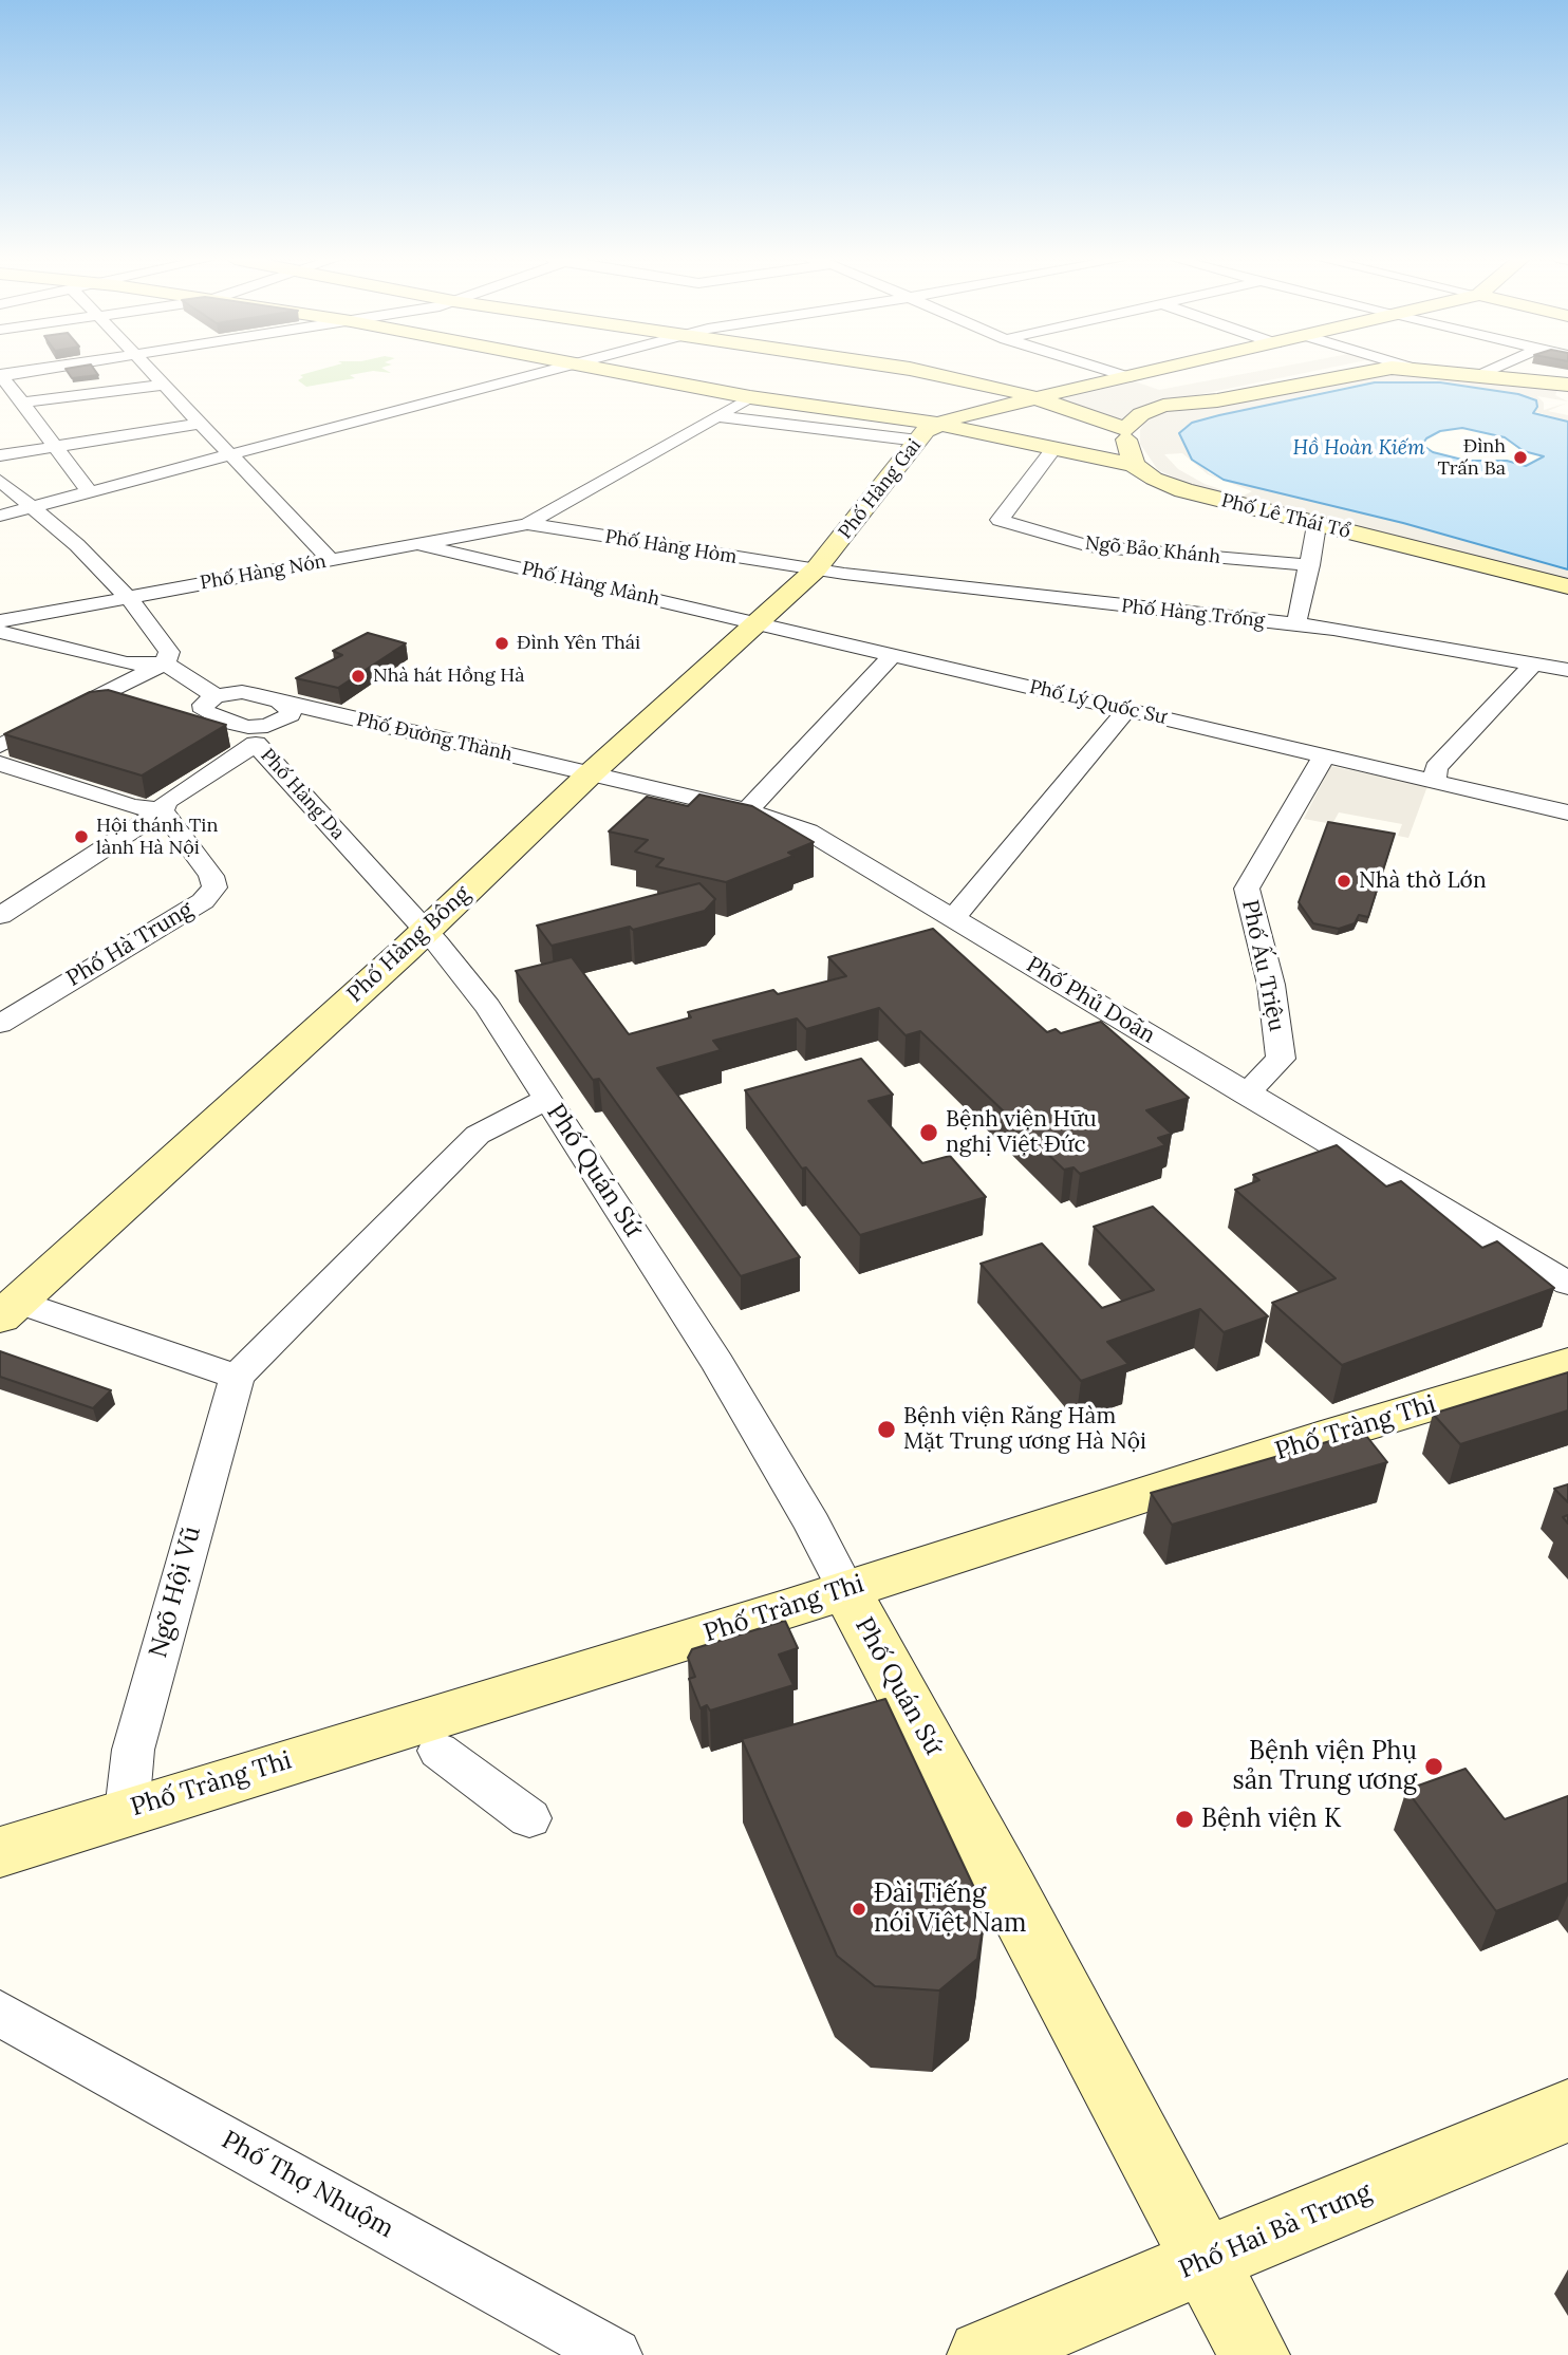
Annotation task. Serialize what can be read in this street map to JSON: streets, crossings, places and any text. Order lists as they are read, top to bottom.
{
  "streets": {
    "street": [
      "Phố Hàng Gai",
      "Phố Lê Thái Tổ",
      "Phố Hàng Hòm",
      "Ngõ Bảo Khánh",
      "Phố Hàng Nón",
      "Phố Hàng Mành",
      "Phố Hàng Trống",
      "Phố Lý Quốc Sư",
      "Phố Đường Thành",
      "Phố Hàng Da",
      "Phố Hà Trung",
      "Phố Hàng Bông",
      "Phố Ấu Triệu",
      "Phố Phủ Doãn",
      "Phố Quán Sứ",
      "Phố Tràng Thi",
      "Ngõ Hội Vũ",
      "Phố Thợ Nhuộm",
      "Phố Hai Bà Trưng"
    ]
  },
  "crossings": [
    ["Phố Hàng Gai", "Phố Lê Thái Tổ"],
    ["Phố Hàng Gai", "Phố Hàng Hòm"],
    ["Phố Hàng Gai", "Phố Hàng Trống"],
    ["Phố Hàng Gai", "Phố Hàng Bông"],
    ["Phố Lê Thái Tổ", "Ngõ Bảo Khánh"],
    ["Phố Hàng Hòm", "Phố Hàng Nón"],
    ["Phố Hàng Hòm", "Phố Hàng Trống"],
    ["Phố Hàng Hòm", "Phố Hàng Bông"],
    ["Phố Hàng Nón", "Phố Hàng Mành"],
    ["Phố Hàng Mành", "Phố Lý Quốc Sư"],
    ["Phố Hàng Mành", "Phố Hàng Bông"],
    ["Phố Hàng Trống", "Phố Hàng Bông"],
    ["Phố Lý Quốc Sư", "Phố Hàng Bông"],
    ["Phố Lý Quốc Sư", "Phố Ấu Triệu"],
    ["Phố Đường Thành", "Phố Hàng Bông"],
    ["Phố Đường Thành", "Phố Phủ Doãn"],
    ["Phố Hàng Da", "Phố Hà Trung"],
    ["Phố Hàng Da", "Phố Hàng Bông"],
    ["Phố Hàng Da", "Phố Quán Sứ"],
    ["Phố Hàng Bông", "Phố Phủ Doãn"],
    ["Phố Hàng Bông", "Phố Quán Sứ"],
    ["Phố Ấu Triệu", "Phố Phủ Doãn"],
    ["Phố Quán Sứ", "Phố Tràng Thi"],
    ["Phố Quán Sứ", "Ngõ Hội Vũ"],
    ["Phố Quán Sứ", "Phố Hai Bà Trưng"],
    ["Phố Tràng Thi", "Ngõ Hội Vũ"]
  ],
  "water": ["Hồ Hoàn Kiếm"],
  "places": [
    "Đình Trấn Ba",
    "Đình Yên Thái",
    "Nhà hát Hồng Hà",
    "Hội thánh Tin lành Hà Nội",
    "Nhà thờ Lớn",
    "Bệnh viện Hữu nghị Việt Đức",
    "Bệnh viện Răng Hàm Mặt Trung ương Hà Nội",
    "Bệnh viện Phụ sản Trung ương",
    "Bệnh viện K",
    "Đài Tiếng nói Việt Nam"
  ]
}
